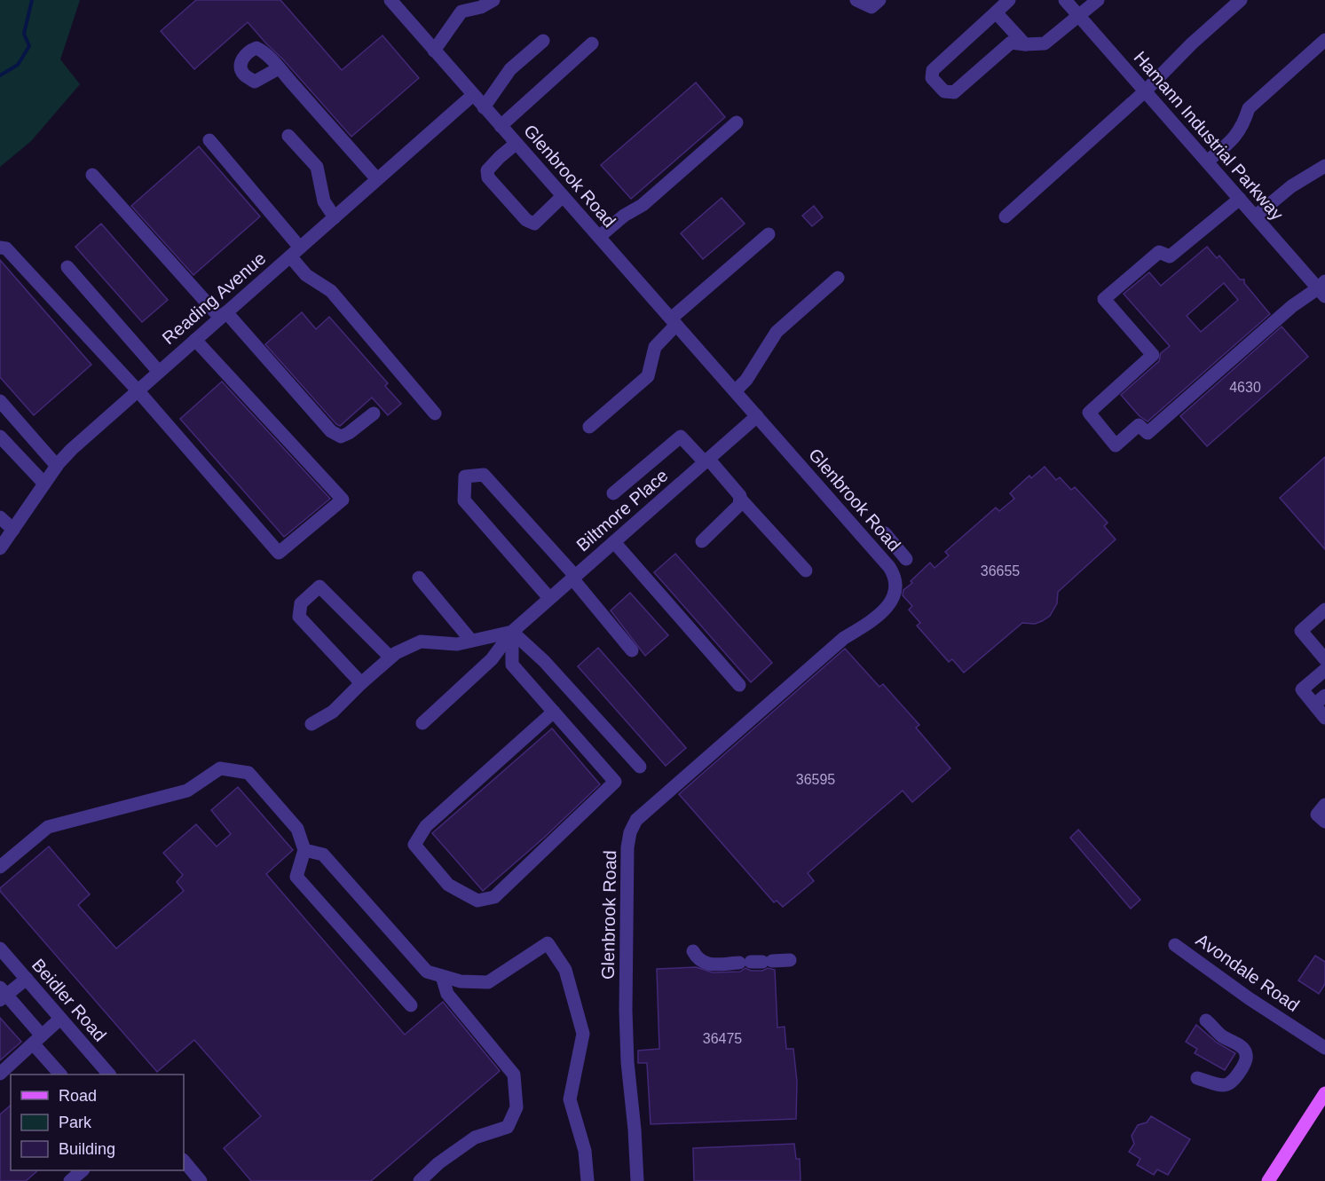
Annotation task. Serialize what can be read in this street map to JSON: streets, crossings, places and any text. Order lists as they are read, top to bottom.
{
  "streets": {
    "street": [
      "Hamann Industrial Parkway",
      "Glenbrook Road",
      "Reading Avenue",
      "Biltmore Place",
      "Avondale Road",
      "Beidler Road"
    ]
  },
  "crossings": [
    ["Glenbrook Road", "Reading Avenue"],
    ["Glenbrook Road", "Biltmore Place"]
  ],
  "house_numbers": [
    "4630",
    "36655",
    "36595",
    "36475"
  ],
  "legend": ["Road", "Park", "Building"]
}
